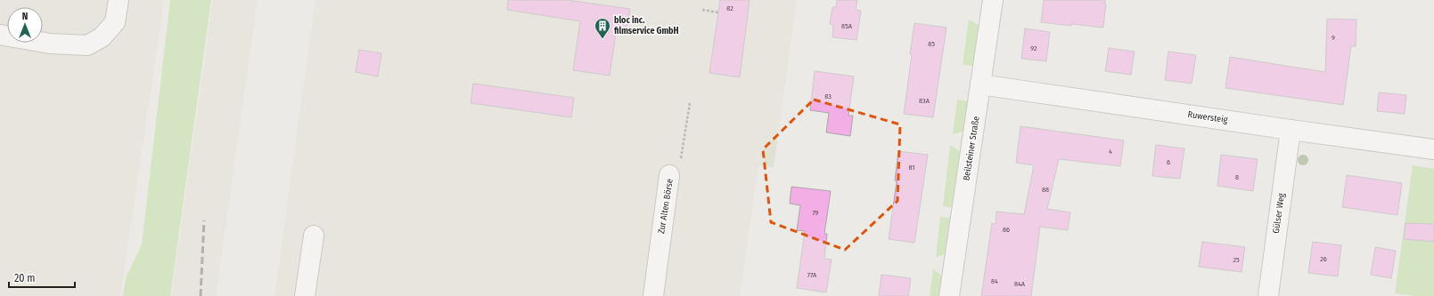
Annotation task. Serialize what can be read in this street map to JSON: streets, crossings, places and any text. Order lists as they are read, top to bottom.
{
  "streets": {
    "street": [
      "Ruwersteig",
      "Beilsteiner Straße",
      "Zur Alten Börse",
      "Gülser Weg"
    ]
  },
  "crossings": [
    ["Ruwersteig", "Beilsteiner Straße"],
    ["Ruwersteig", "Gülser Weg"]
  ],
  "places": {
    "building": ["bloc inc. filmservice GmbH"]
  },
  "house_numbers": [
    "82",
    "85A",
    "9",
    "85",
    "92",
    "83",
    "83A",
    "4",
    "6",
    "81",
    "8",
    "88",
    "79",
    "86",
    "26",
    "25",
    "77A",
    "84",
    "84A"
  ],
  "scale_bar": "20 m",
  "north": "top"
}
